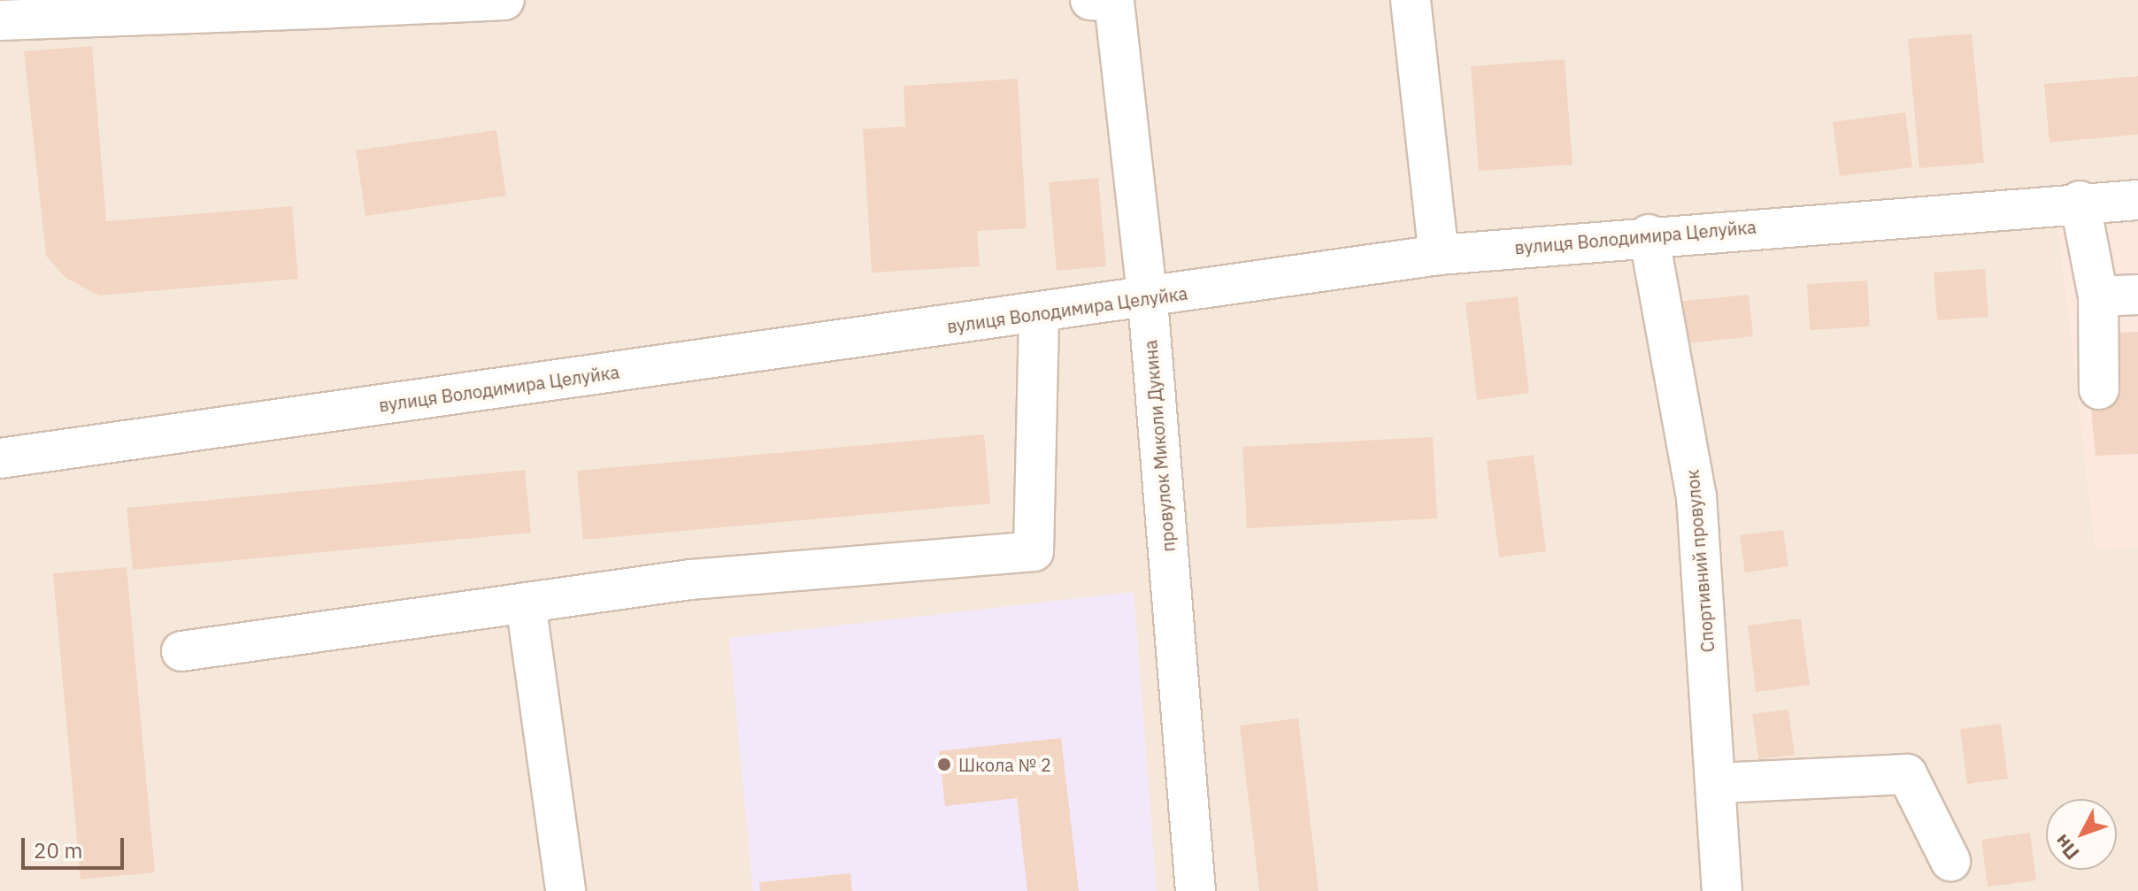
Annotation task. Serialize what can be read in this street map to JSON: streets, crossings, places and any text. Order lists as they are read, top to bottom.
{
  "streets": {
    "street": ["вулиця Володимира Целуйка", "провулок Миколи Дукина", "Спортивний провулок"]
  },
  "crossings": [
    ["вулиця Володимира Целуйка", "провулок Миколи Дукина"],
    ["вулиця Володимира Целуйка", "Спортивний провулок"]
  ],
  "places": ["Школа № 2"],
  "scale_bar": "20 m",
  "north": "bottom left"
}
